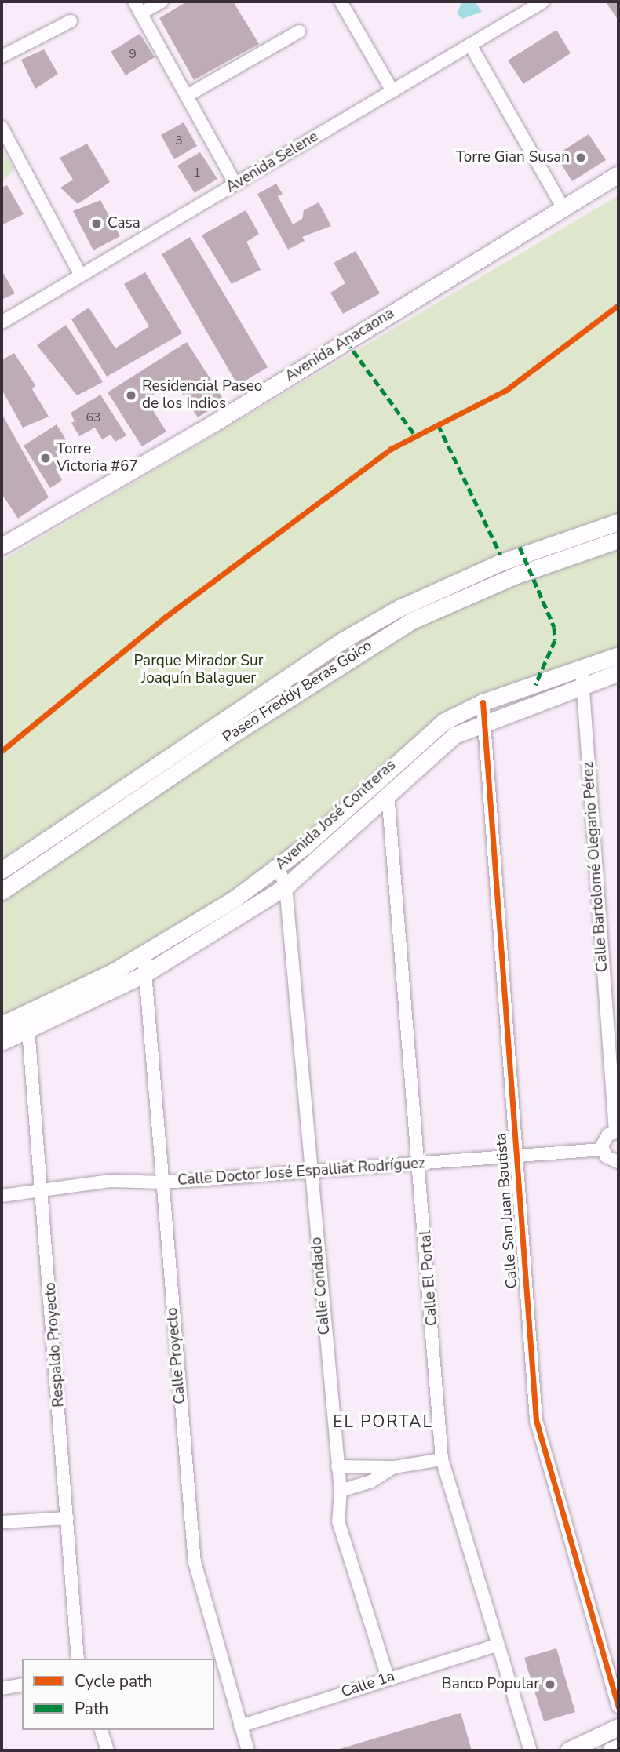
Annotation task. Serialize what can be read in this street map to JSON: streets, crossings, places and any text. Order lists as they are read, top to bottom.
{
  "streets": {
    "main road": ["Avenida Anacaona", "Paseo Freddy Beras Goico", "Avenida José Contreras"],
    "street": [
      "Avenida Selene",
      "Calle Bartolomé Olegario Pérez",
      "Calle Doctor José Espalliat Rodríguez",
      "Calle San Juan Bautista",
      "Calle El Portal",
      "Calle Condado",
      "Respaldo Proyecto",
      "Calle Proyecto",
      "Calle 1a"
    ]
  },
  "crossings": [
    ["Avenida José Contreras", "Calle Bartolomé Olegario Pérez"],
    ["Avenida José Contreras", "Calle San Juan Bautista"],
    ["Avenida José Contreras", "Calle El Portal"],
    ["Avenida José Contreras", "Calle Condado"],
    ["Avenida José Contreras", "Respaldo Proyecto"],
    ["Avenida José Contreras", "Calle Proyecto"],
    ["Calle Doctor José Espalliat Rodríguez", "Calle San Juan Bautista"],
    ["Calle Doctor José Espalliat Rodríguez", "Calle El Portal"],
    ["Calle Doctor José Espalliat Rodríguez", "Calle Condado"],
    ["Calle Doctor José Espalliat Rodríguez", "Respaldo Proyecto"],
    ["Calle Doctor José Espalliat Rodríguez", "Calle Proyecto"],
    ["Calle El Portal", "Calle 1a"],
    ["Calle Condado", "Calle 1a"],
    ["Calle Proyecto", "Calle 1a"]
  ],
  "districts": ["EL PORTAL"],
  "parks": ["Parque Mirador Sur Joaquín Balaguer"],
  "places": [
    "Torre Gian Susan",
    "Casa",
    "Residencial Paseo de los Indios",
    "Torre Victoria #67",
    "Banco Popular"
  ],
  "house_numbers": [
    "9",
    "3",
    "1",
    "63"
  ],
  "legend": ["Cycle path", "Path"]
}
